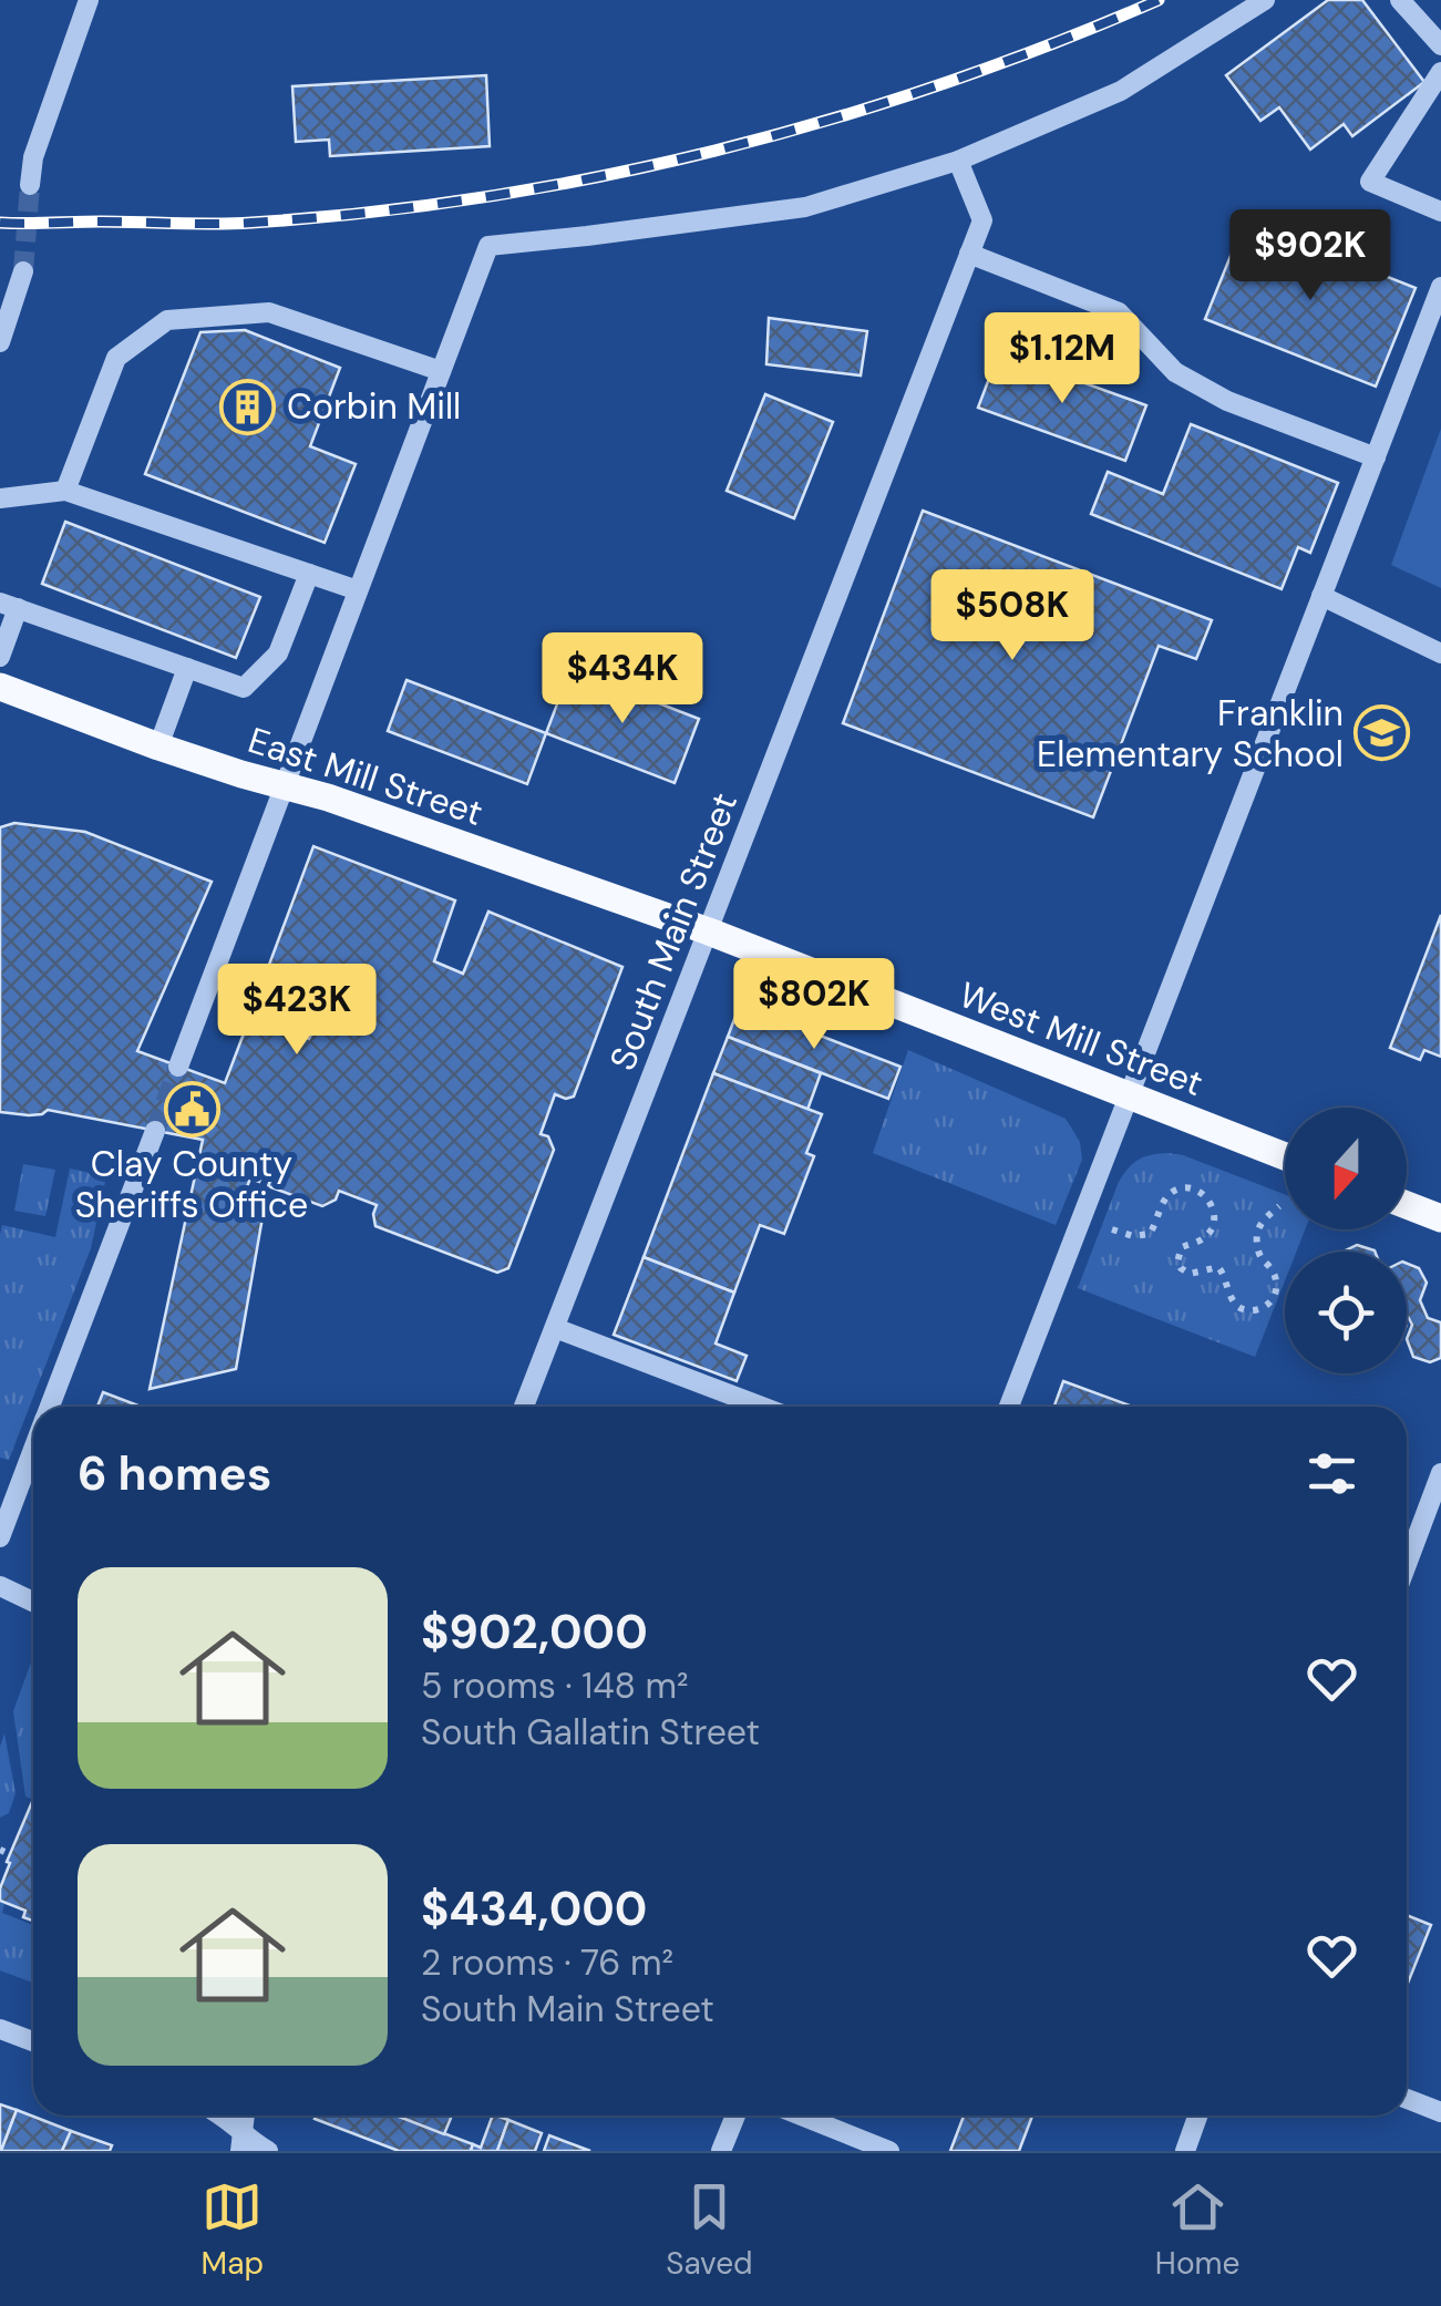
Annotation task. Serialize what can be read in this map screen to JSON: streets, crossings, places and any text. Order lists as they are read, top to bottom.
{
  "streets": {
    "main road": ["East Mill Street", "West Mill Street"],
    "street": ["South Main Street"]
  },
  "crossings": [
    ["East Mill Street", "South Main Street"],
    ["East Mill Street", "West Mill Street"],
    ["South Main Street", "West Mill Street"]
  ],
  "places": {
    "building": ["Corbin Mill"],
    "school or university": ["Franklin Elementary School"],
    "public building": ["Clay County Sheriffs Office"]
  },
  "north": "bottom",
  "page": {
    "price": [
      "$902K",
      "$1.12M",
      "$508K",
      "$434K",
      "$802K",
      "$423K"
    ],
    "heading": "6 homes",
    "list": [
      {
        "name": "$902,000",
        "note": "5 rooms · 148 m² · South Gallatin Street"
      },
      {
        "name": "$434,000",
        "note": "2 rooms · 76 m² · South Main Street"
      }
    ],
    "tabs": ["Map", "Saved", "Home"]
  }
}
